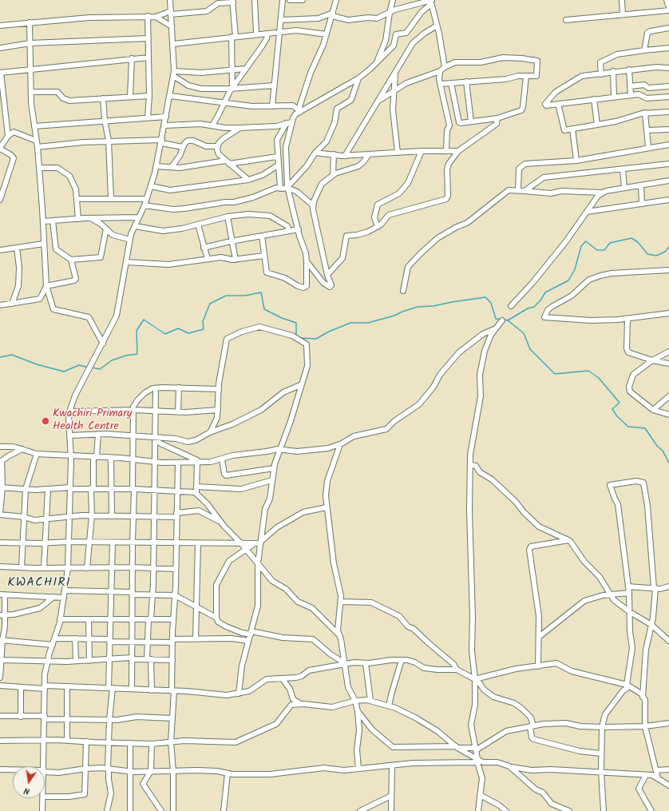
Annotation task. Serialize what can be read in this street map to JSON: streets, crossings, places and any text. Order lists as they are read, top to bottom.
{
  "districts": ["KWACHIRI"],
  "places": ["Kwachiri Primary Health Centre"],
  "north": "bottom"
}
